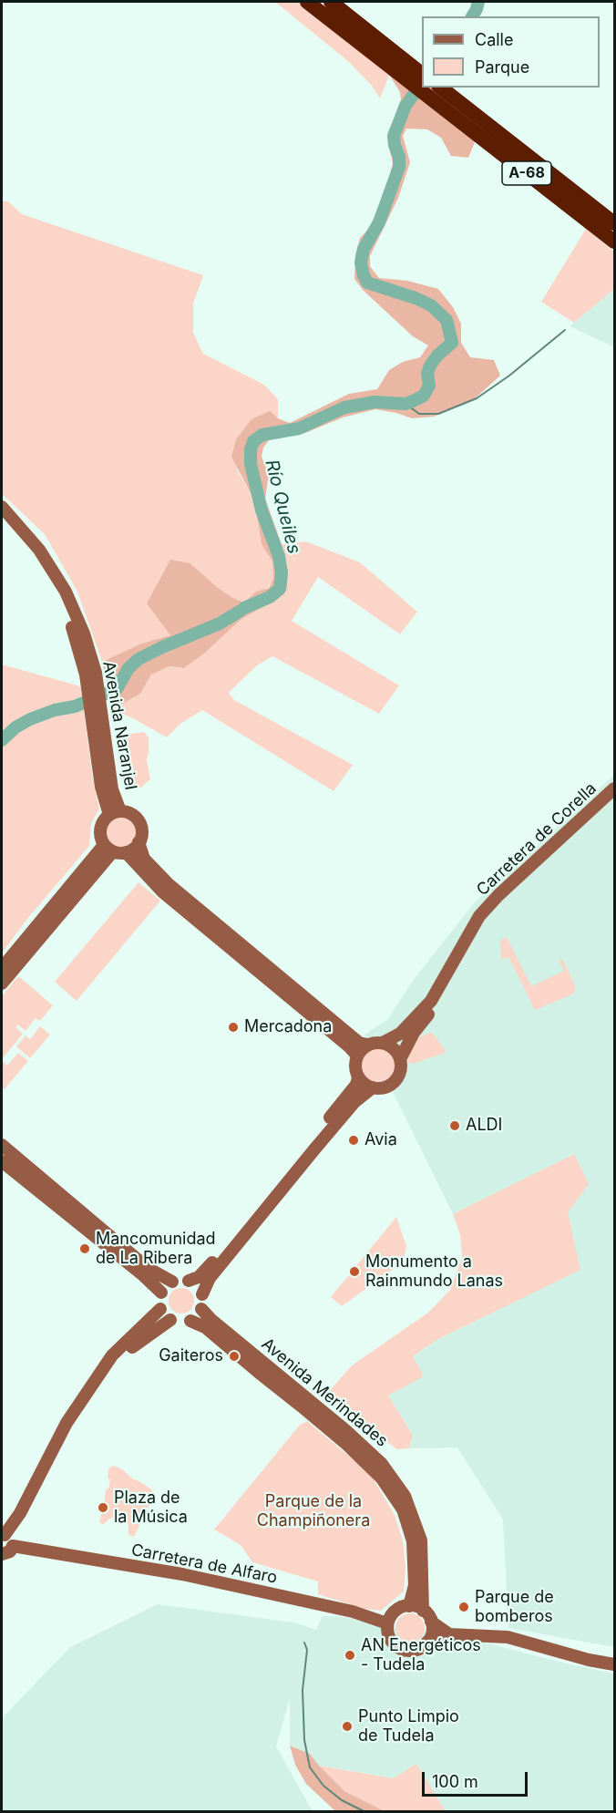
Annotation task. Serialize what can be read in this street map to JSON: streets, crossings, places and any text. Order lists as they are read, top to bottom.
{
  "streets": {
    "highway": ["A-68"],
    "main road": [
      "Avenida Naranjel",
      "Carretera de Corella",
      "Avenida Merindades",
      "Carretera de Alfaro"
    ]
  },
  "crossings": [
    ["Avenida Merindades", "Carretera de Alfaro"]
  ],
  "water": ["Río Queiles"],
  "parks": ["Parque de la Champiñonera"],
  "places": [
    "Mercadona",
    "ALDI",
    "Avia",
    "Mancomunidad de La Ribera",
    "Monumento a Rainmundo Lanas",
    "Gaiteros",
    "Plaza de la Música",
    "Parque de bomberos",
    "AN Energéticos - Tudela",
    "Punto Limpio de Tudela"
  ],
  "legend": ["Calle", "Parque"],
  "scale_bar": "100 m"
}
